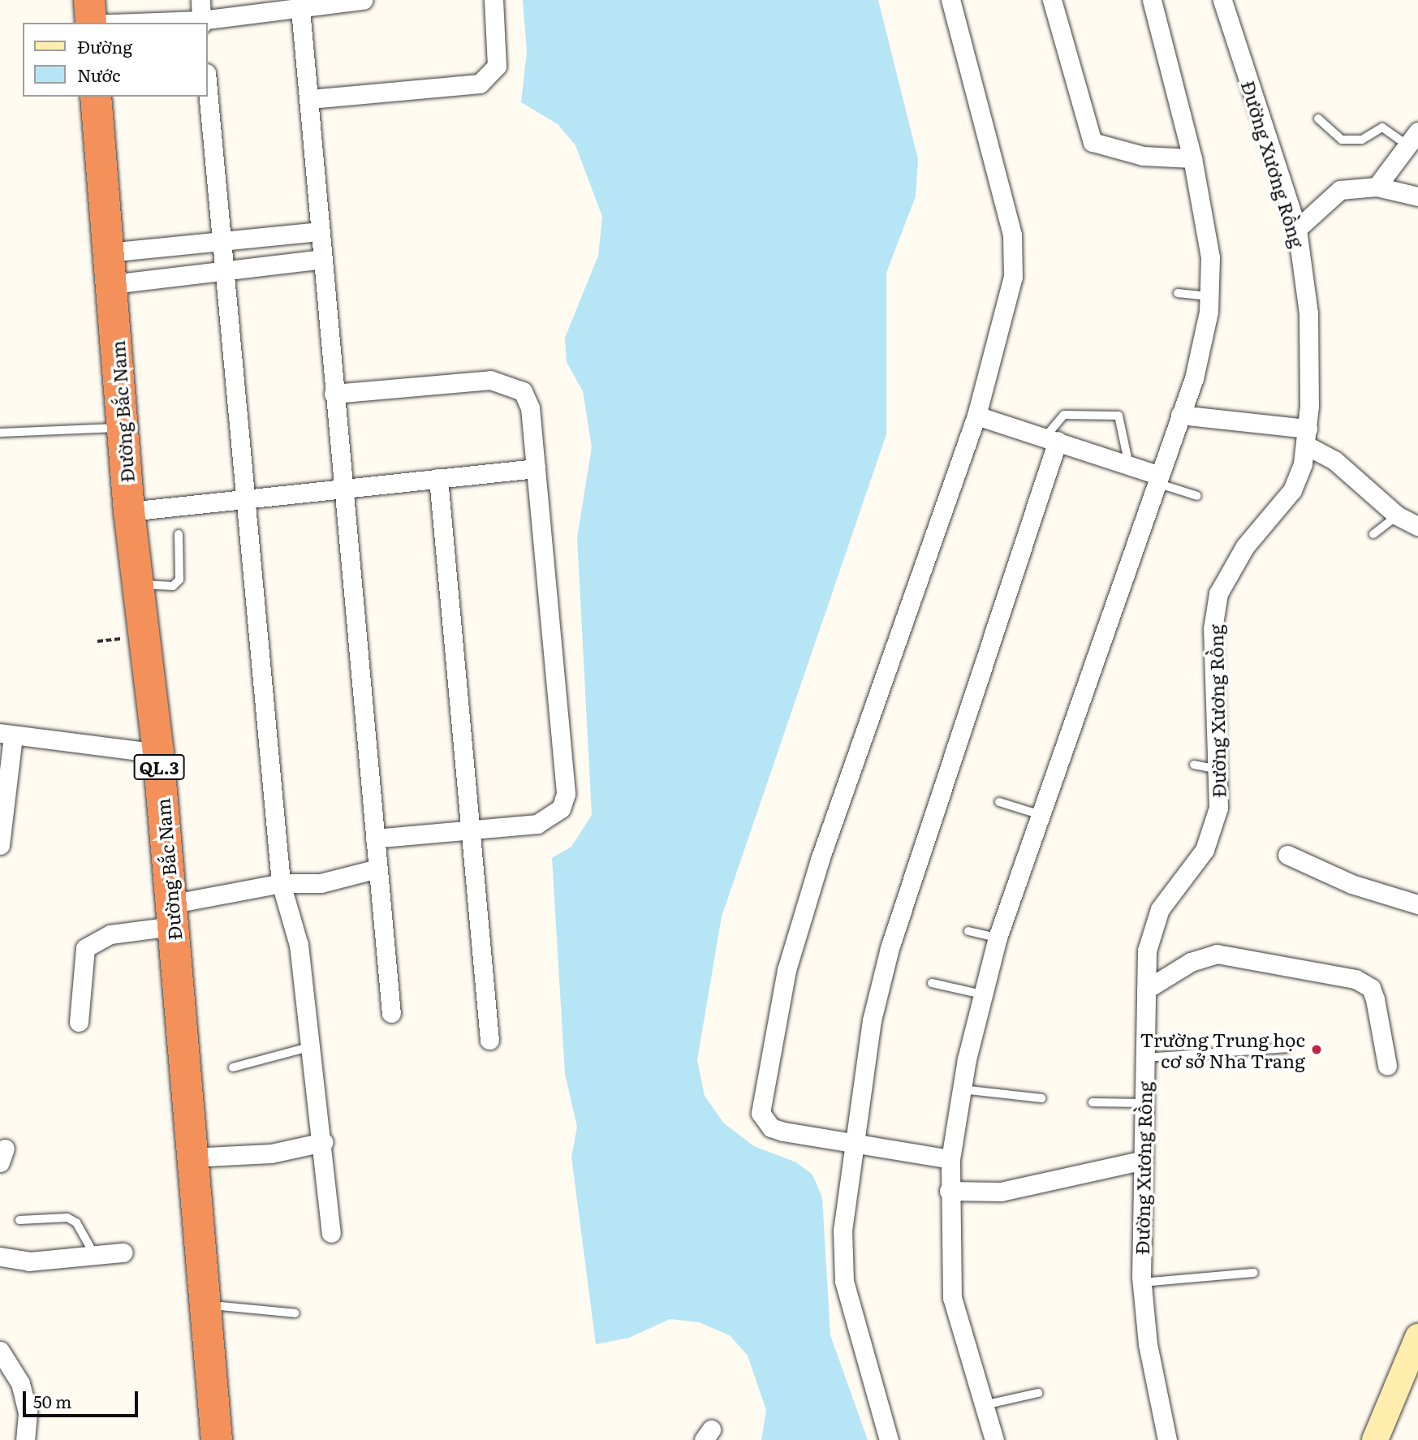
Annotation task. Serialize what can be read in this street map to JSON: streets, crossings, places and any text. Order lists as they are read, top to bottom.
{
  "streets": {
    "highway": ["Đường Bắc Nam", "QL.3"],
    "street": ["Đường Xương Rồng"]
  },
  "places": ["Trường Trung học cơ sở Nha Trang"],
  "legend": ["Đường", "Nước"],
  "scale_bar": "50 m"
}
